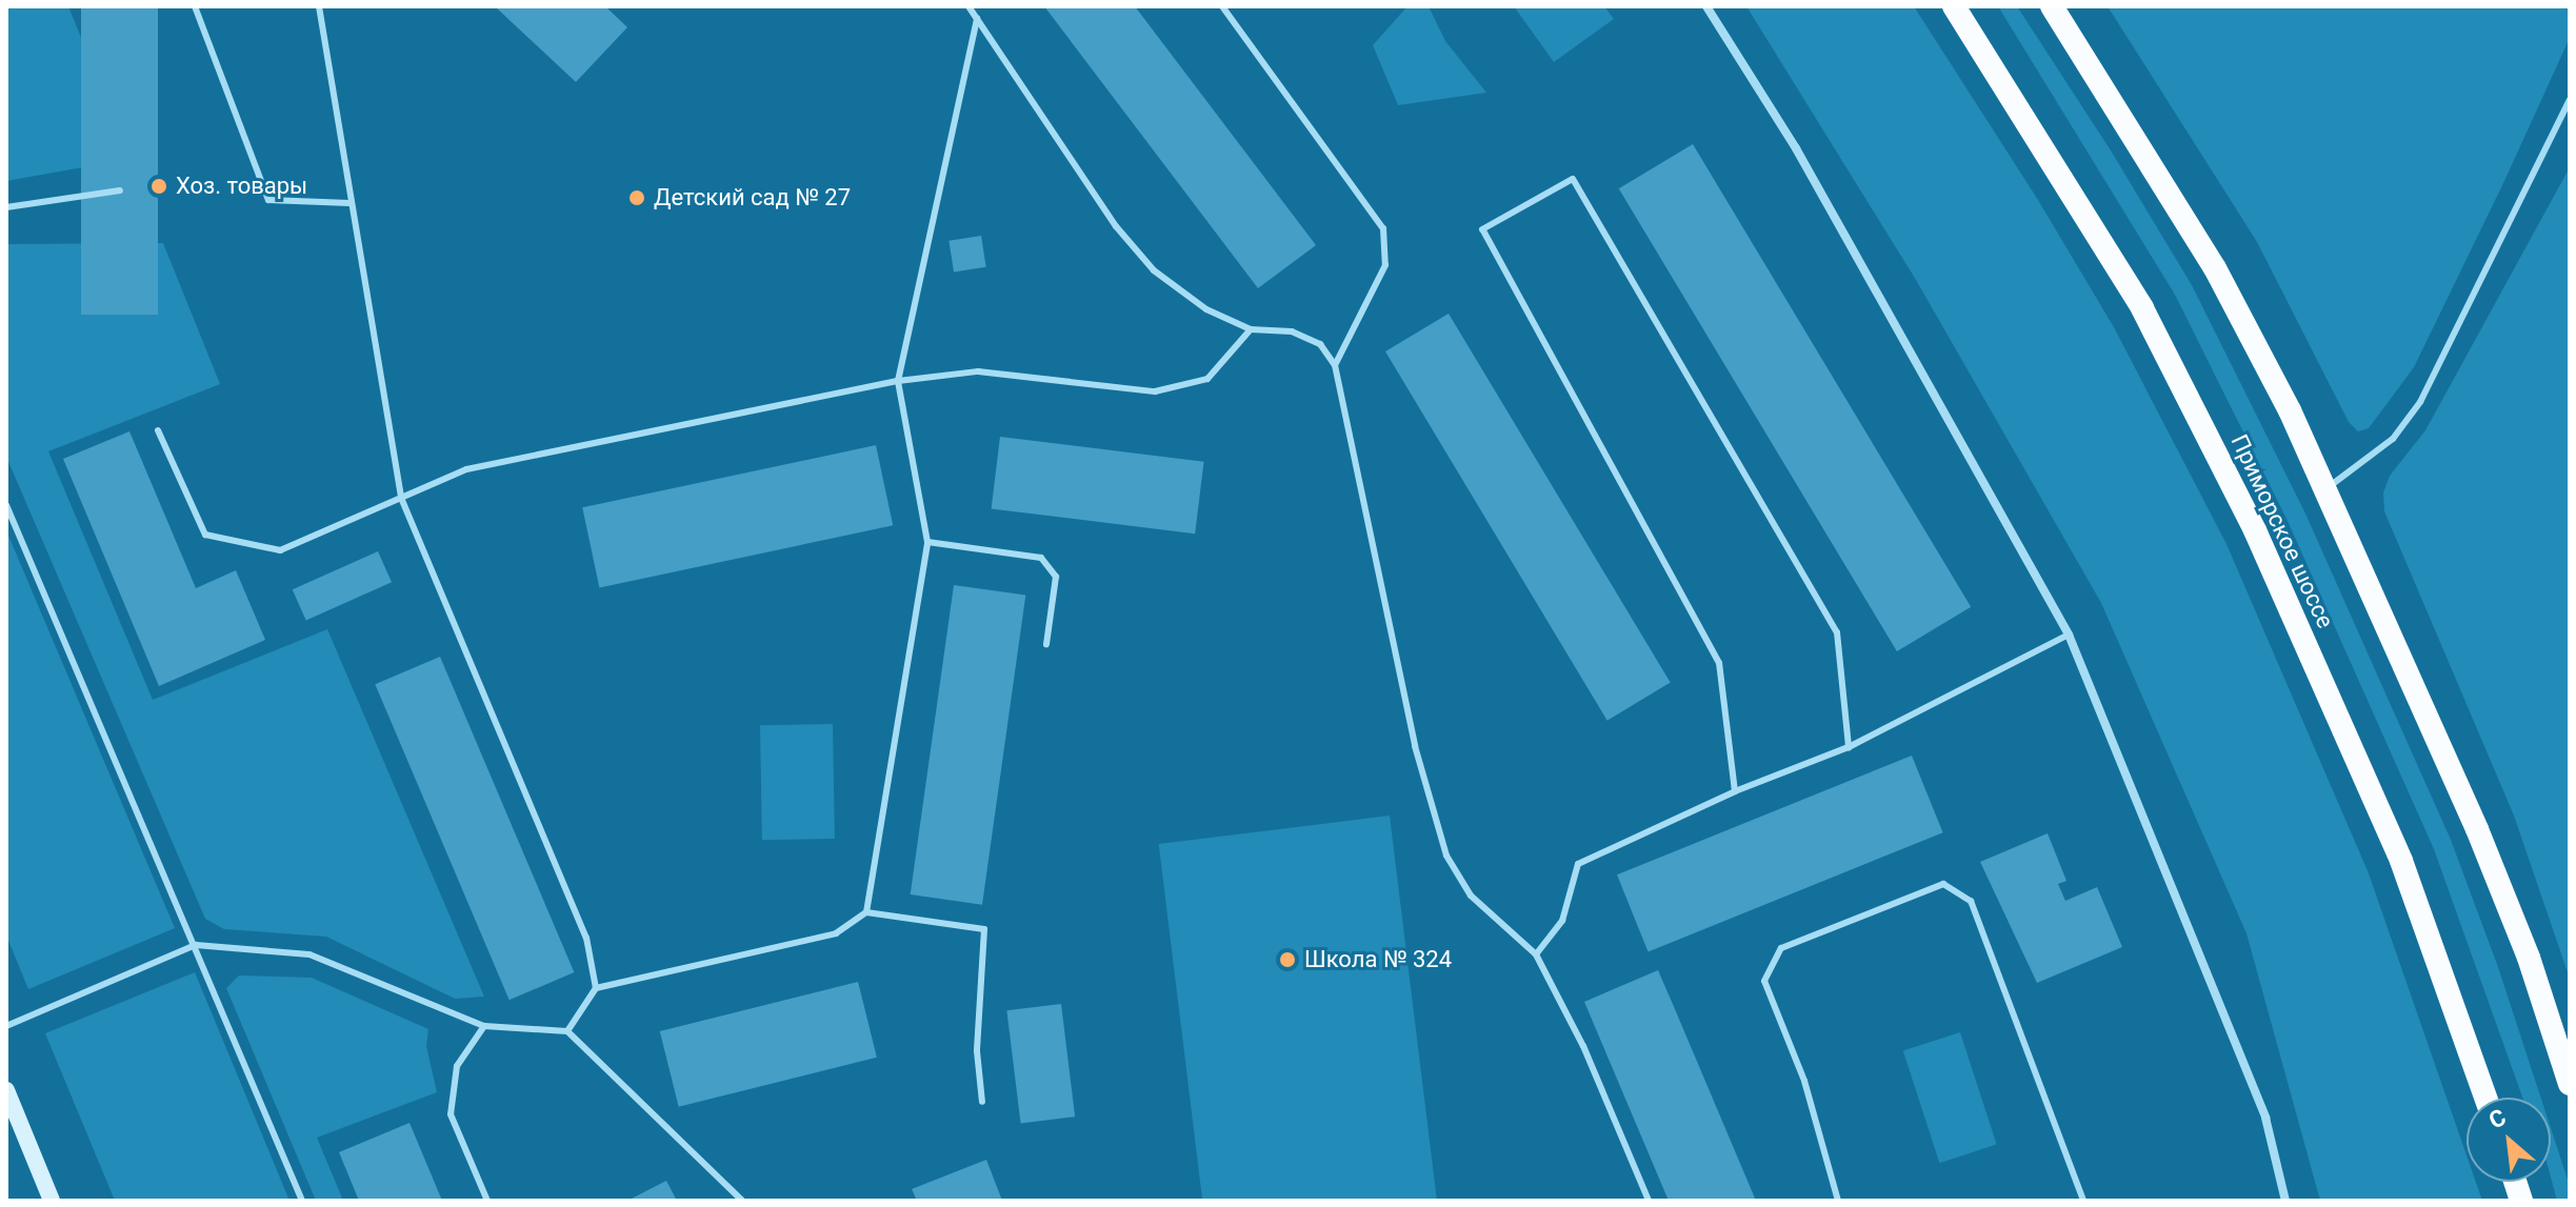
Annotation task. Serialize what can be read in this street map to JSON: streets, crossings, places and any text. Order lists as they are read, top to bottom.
{
  "streets": {
    "highway": ["Приморское шоссе"]
  },
  "places": ["Хоз. товары", "Детский сад № 27", "Школа № 324"],
  "north": "top left"
}
